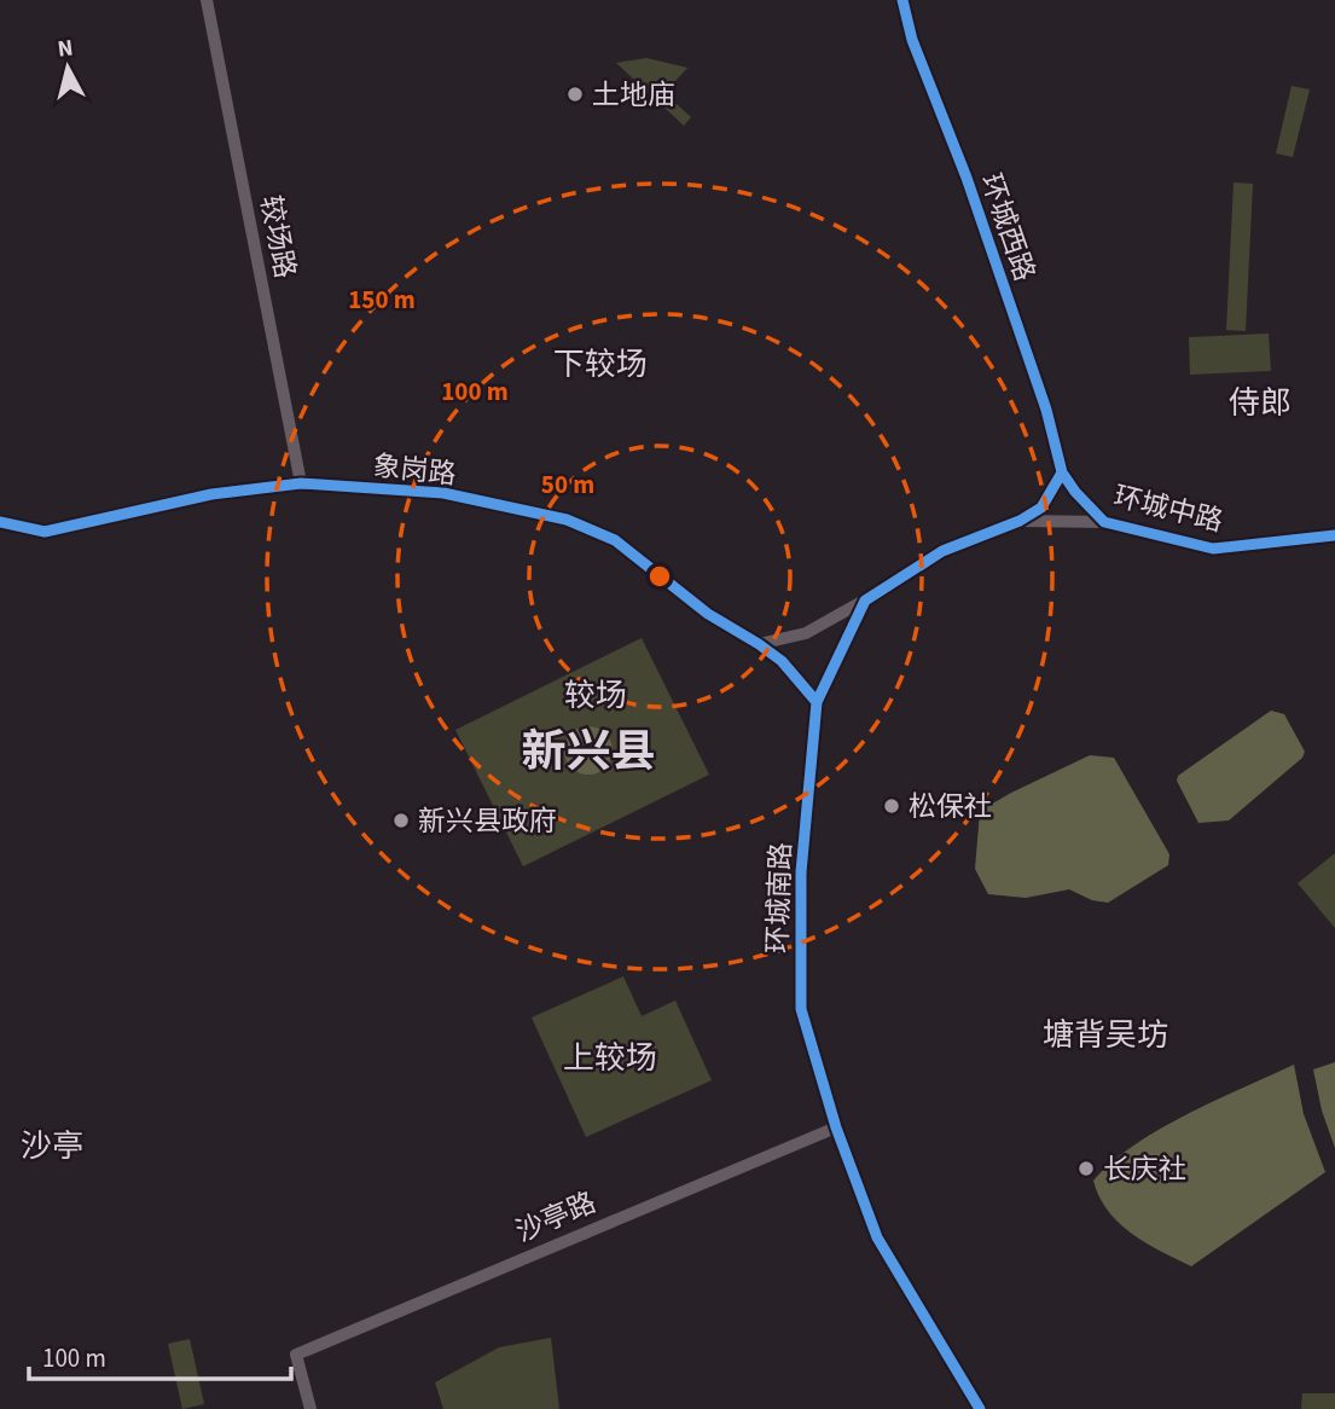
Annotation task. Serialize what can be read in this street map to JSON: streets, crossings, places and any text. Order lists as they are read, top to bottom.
{
  "streets": {
    "street": [
      "环城西路",
      "较场路",
      "象岗路",
      "环城中路",
      "环城南路",
      "沙亭路"
    ]
  },
  "crossings": [
    ["环城西路", "环城中路"],
    ["较场路", "象岗路"],
    ["象岗路", "环城南路"],
    ["环城南路", "沙亭路"]
  ],
  "districts": [
    "下较场",
    "侍郎",
    "较场",
    "新兴县",
    "塘背吴坊",
    "上较场",
    "沙亭"
  ],
  "places": [
    "土地庙",
    "松保社",
    "新兴县政府",
    "长庆社"
  ],
  "scale_bar": "100 m",
  "north": "top",
  "rings": ["150 m", "100 m", "50 m"]
}
